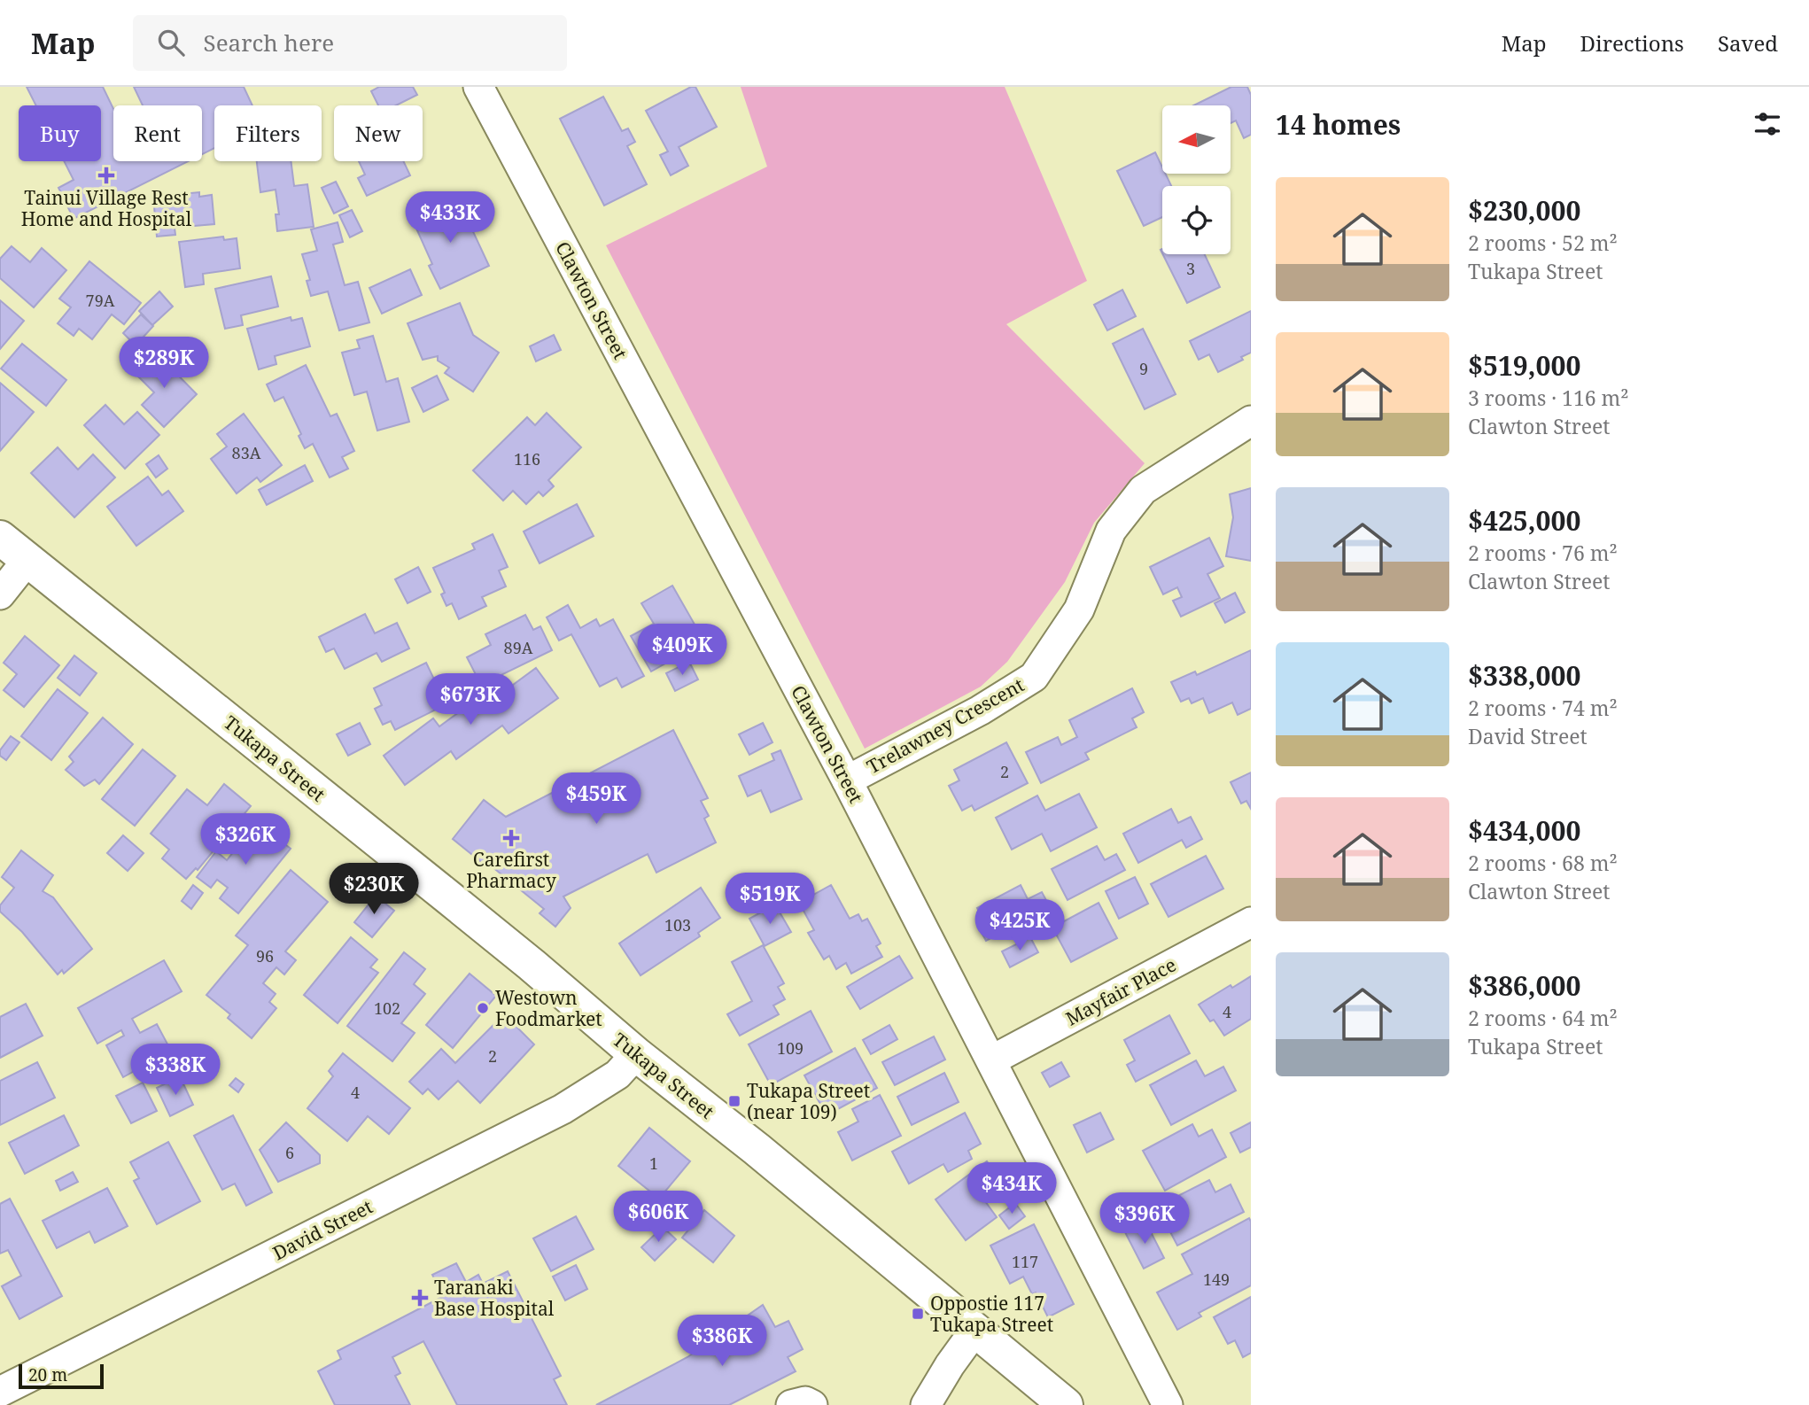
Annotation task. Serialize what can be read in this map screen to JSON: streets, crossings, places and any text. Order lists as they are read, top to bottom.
{
  "streets": {
    "main road": ["Tukapa Street"],
    "street": [
      "Clawton Street",
      "Trelawney Crescent",
      "Mayfair Place",
      "David Street"
    ]
  },
  "crossings": [
    ["Clawton Street", "Trelawney Crescent"],
    ["Clawton Street", "Mayfair Place"],
    ["Tukapa Street", "David Street"]
  ],
  "places": {
    "health": ["Tainui Village Rest Home and Hospital", "Carefirst Pharmacy", "Taranaki Base Hospital"],
    "other": ["Westown Foodmarket"],
    "transit": ["Tukapa Street (near 109)", "Oppostie 117 Tukapa Street"]
  },
  "house_numbers": [
    "3",
    "79A",
    "9",
    "83A",
    "116",
    "89A",
    "2",
    "103",
    "96",
    "102",
    "4",
    "109",
    "2",
    "4",
    "6",
    "1",
    "117",
    "149"
  ],
  "scale_bar": "20 m",
  "north": "left",
  "page": {
    "header": "Map",
    "search": "Search here",
    "nav": ["Map", "Directions", "Saved"],
    "heading": "14 homes",
    "chip": [
      "Buy",
      "Rent",
      "Filters",
      "New"
    ],
    "list": [
      {
        "name": "$230,000",
        "note": "2 rooms · 52 m² · Tukapa Street"
      },
      {
        "name": "$519,000",
        "note": "3 rooms · 116 m² · Clawton Street"
      },
      {
        "name": "$425,000",
        "note": "2 rooms · 76 m² · Clawton Street"
      },
      {
        "name": "$338,000",
        "note": "2 rooms · 74 m² · David Street"
      },
      {
        "name": "$434,000",
        "note": "2 rooms · 68 m² · Clawton Street"
      },
      {
        "name": "$386,000",
        "note": "2 rooms · 64 m² · Tukapa Street"
      }
    ],
    "price": [
      "$433K",
      "$289K",
      "$409K",
      "$673K",
      "$459K",
      "$326K",
      "$230K",
      "$519K",
      "$425K",
      "$338K",
      "$434K",
      "$606K",
      "$396K",
      "$386K"
    ],
    "scale": "20 m"
  }
}
